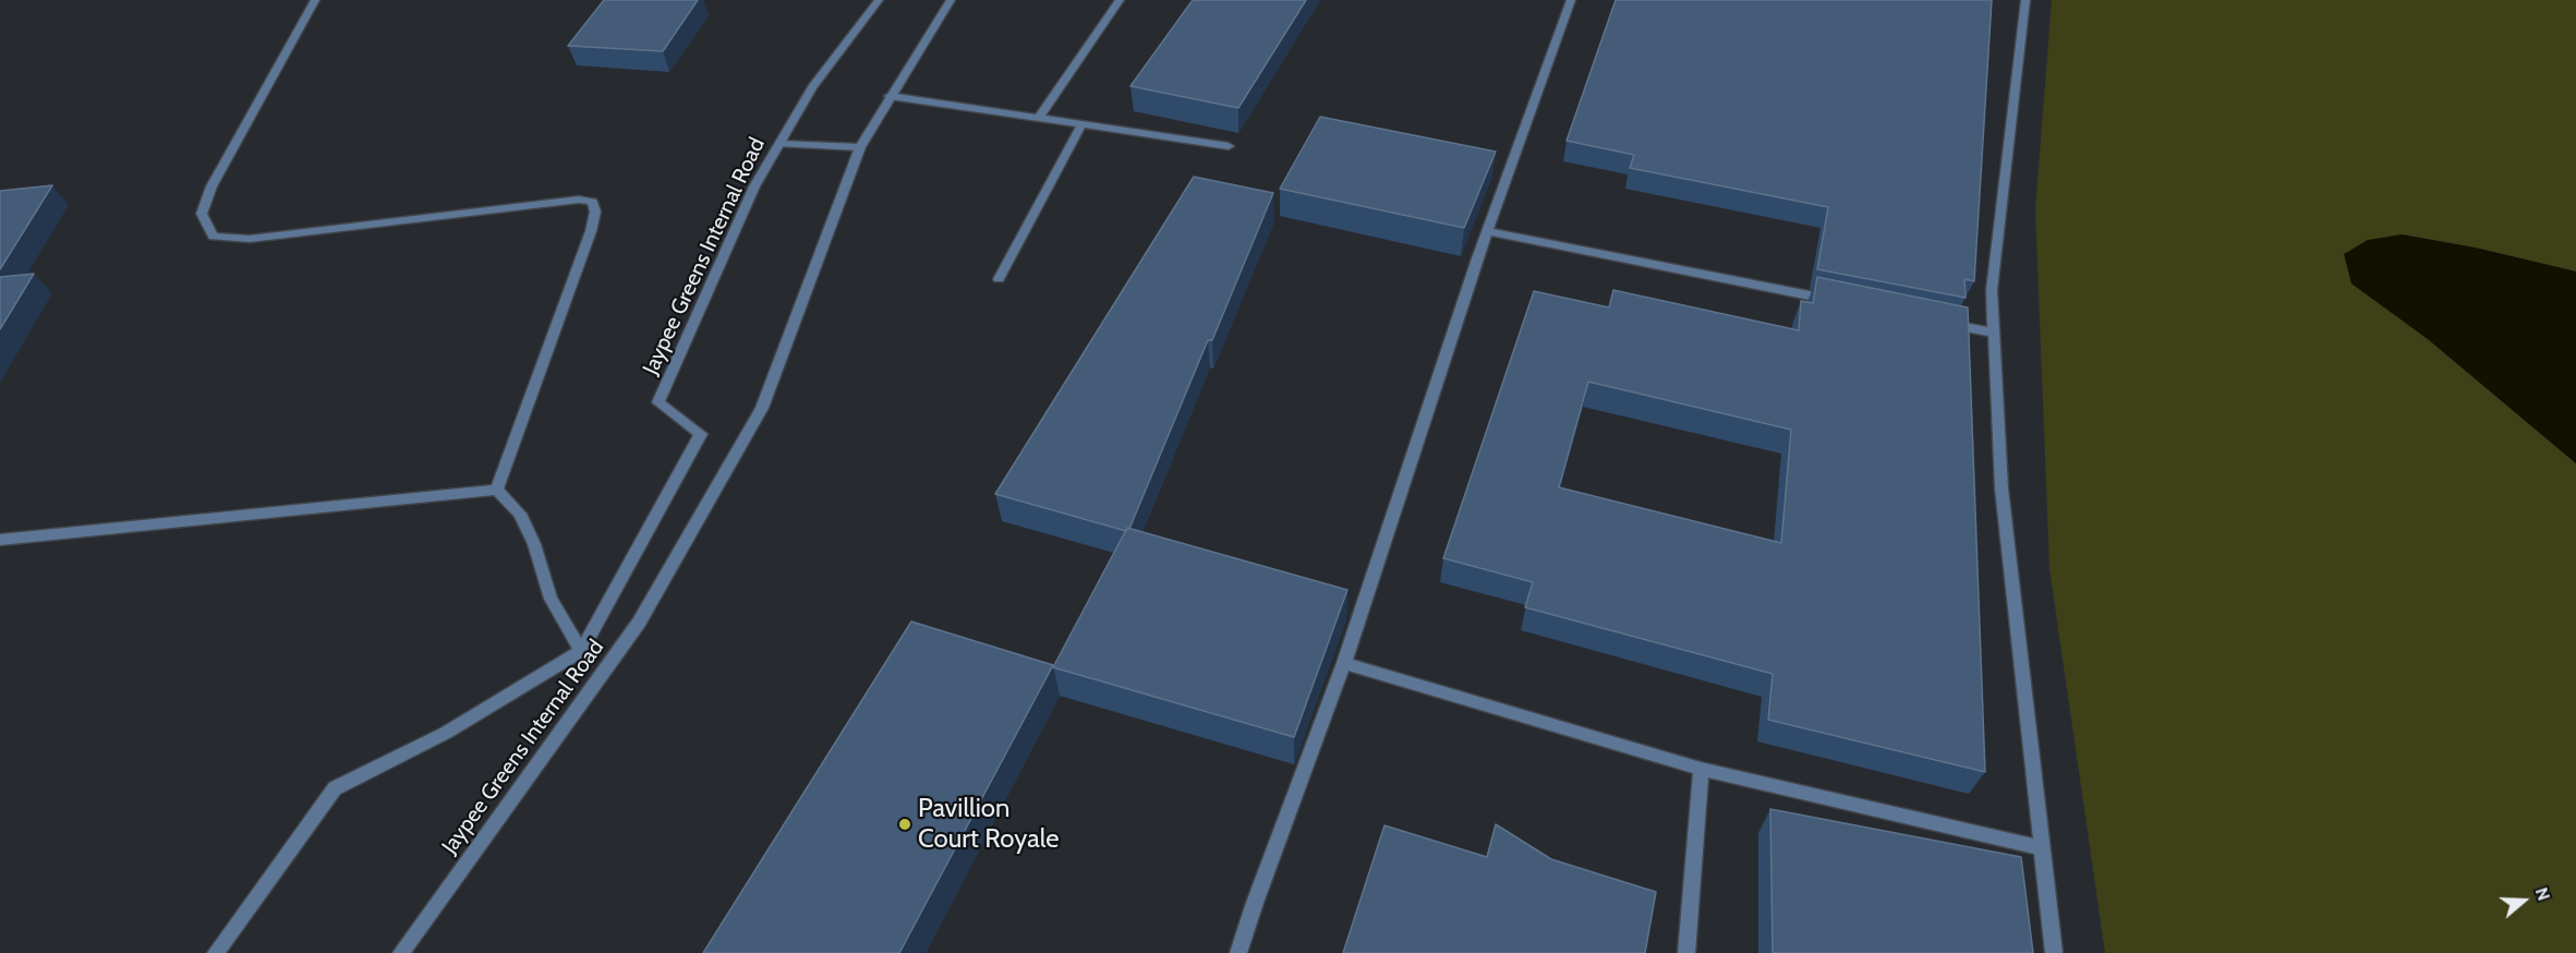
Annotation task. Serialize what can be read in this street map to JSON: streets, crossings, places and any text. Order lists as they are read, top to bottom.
{
  "streets": {
    "street": ["Jaypee Greens Internal Road"]
  },
  "places": ["Pavillion Court Royale"],
  "north": "right"
}
